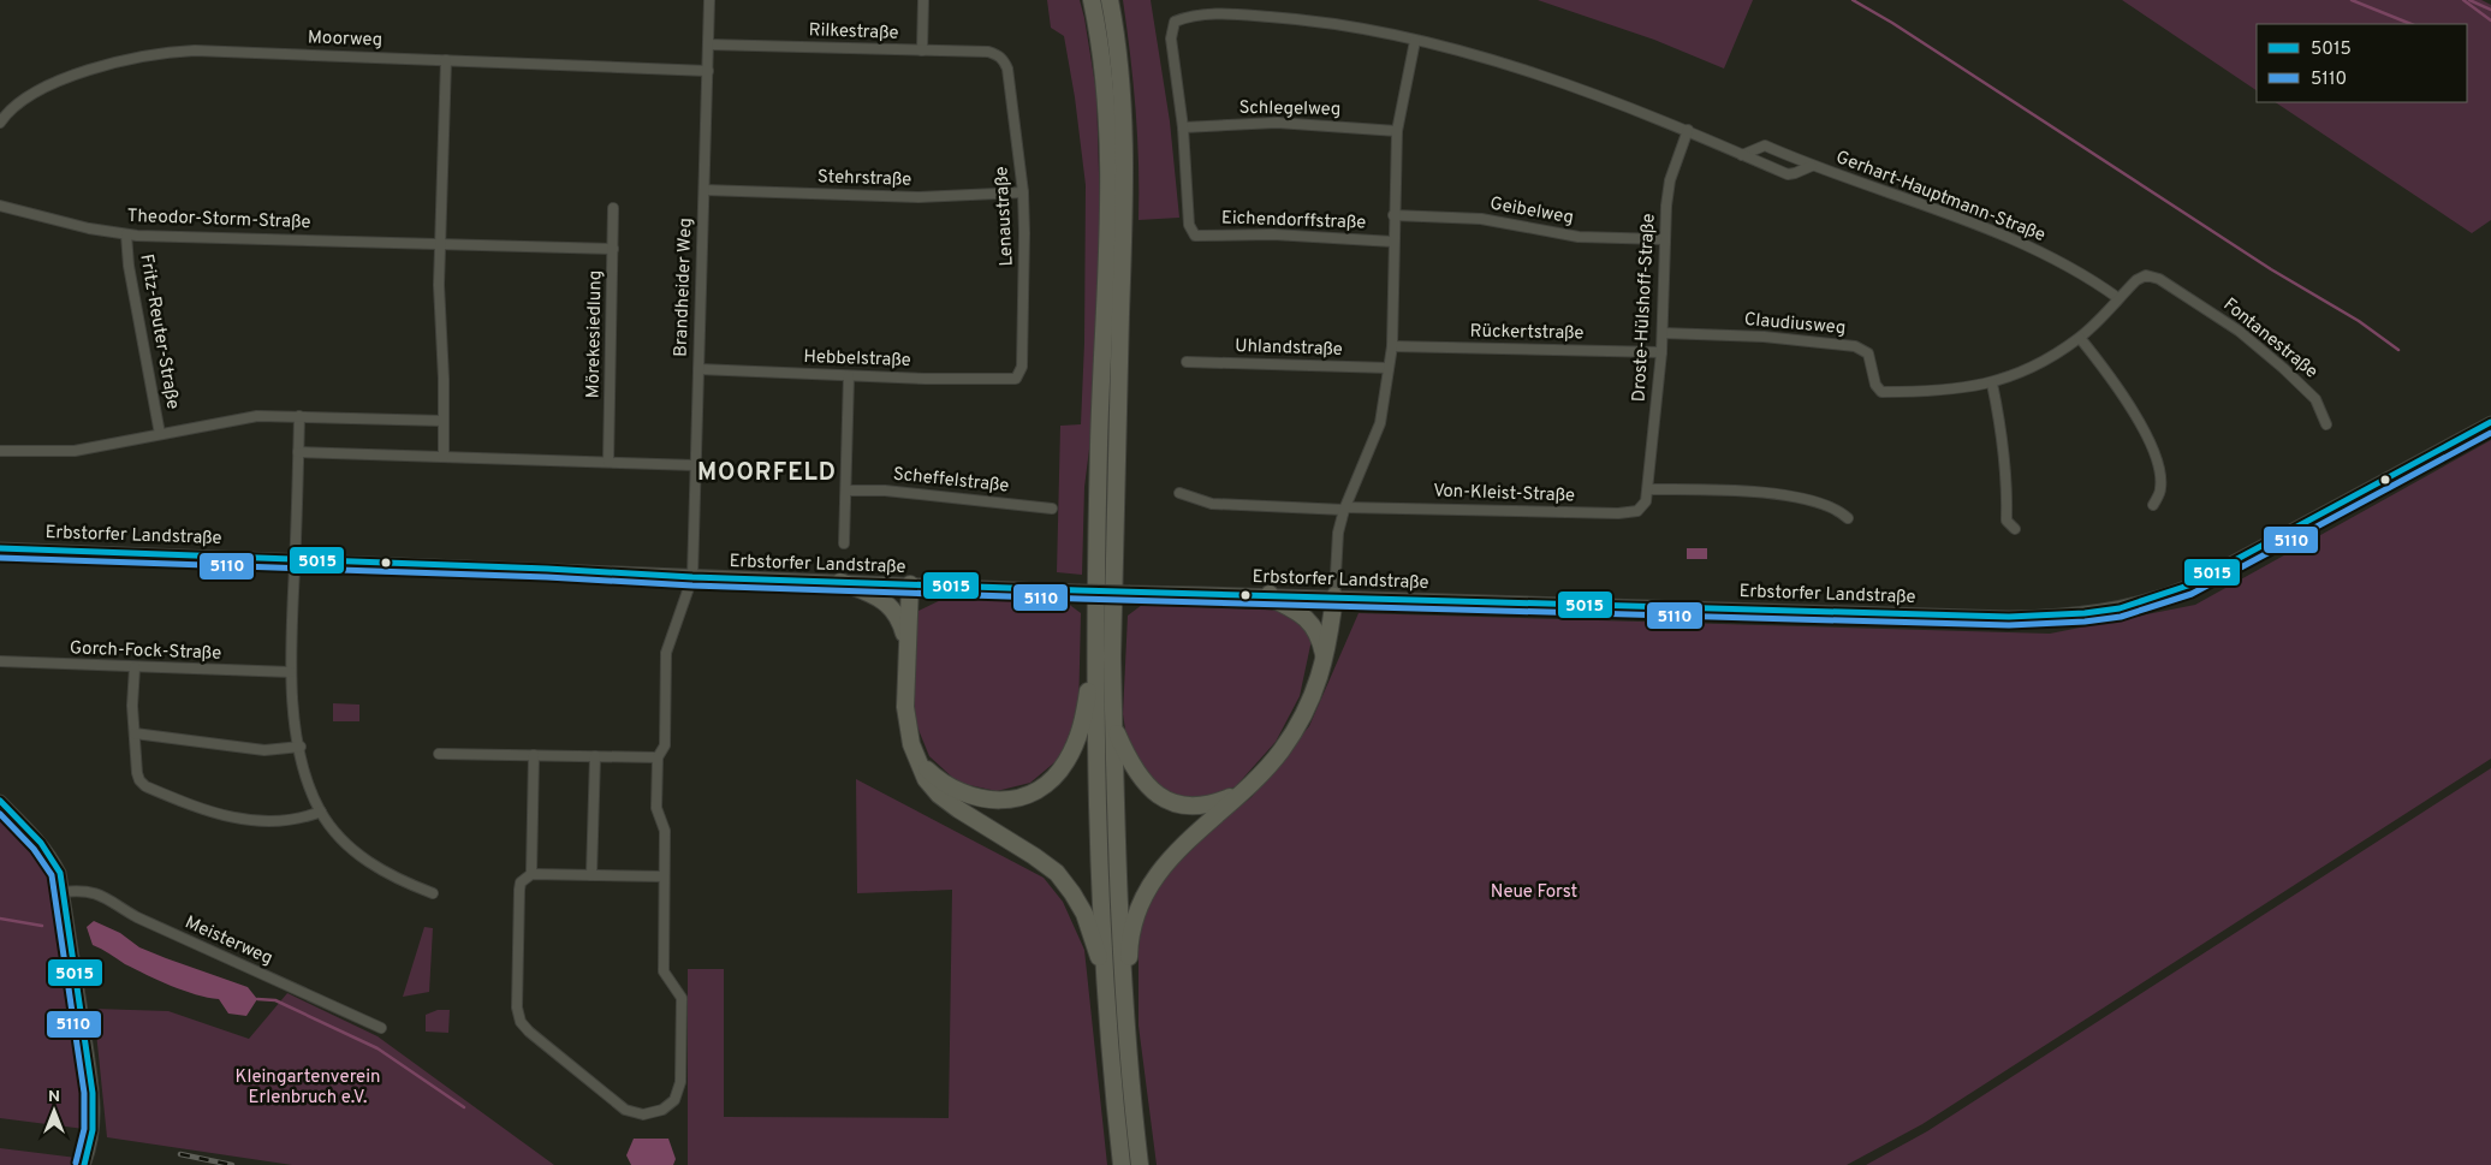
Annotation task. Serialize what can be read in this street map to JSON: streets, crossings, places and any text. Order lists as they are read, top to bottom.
{
  "streets": {
    "street": [
      "Rilkestraße",
      "Moorweg",
      "Schlegelweg",
      "Stehrstraße",
      "Gerhart-Hauptmann-Straße",
      "Geibelweg",
      "Lenaustraße",
      "Theodor-Storm-Straße",
      "Eichendorffstraße",
      "Brandheider Weg",
      "Droste-Hülshoff-Straße",
      "Claudiusweg",
      "Fritz-Reuter-Straße",
      "Rückertstraße",
      "Mörekesiedlung",
      "Fontanestraße",
      "Uhlandstraße",
      "Hebbelstraße",
      "Scheffelstraße",
      "Von-Kleist-Straße",
      "Erbstorfer Landstraße",
      "Gorch-Fock-Straße",
      "Meisterweg"
    ]
  },
  "crossings": [
    ["Rilkestraße", "Lenaustraße"],
    ["Rilkestraße", "Brandheider Weg"],
    ["Moorweg", "Brandheider Weg"],
    ["Schlegelweg", "Gerhart-Hauptmann-Straße"],
    ["Stehrstraße", "Lenaustraße"],
    ["Stehrstraße", "Brandheider Weg"],
    ["Gerhart-Hauptmann-Straße", "Eichendorffstraße"],
    ["Gerhart-Hauptmann-Straße", "Droste-Hülshoff-Straße"],
    ["Gerhart-Hauptmann-Straße", "Claudiusweg"],
    ["Geibelweg", "Droste-Hülshoff-Straße"],
    ["Lenaustraße", "Hebbelstraße"],
    ["Theodor-Storm-Straße", "Fritz-Reuter-Straße"],
    ["Theodor-Storm-Straße", "Mörekesiedlung"],
    ["Brandheider Weg", "Hebbelstraße"],
    ["Brandheider Weg", "Erbstorfer Landstraße"],
    ["Droste-Hülshoff-Straße", "Claudiusweg"],
    ["Droste-Hülshoff-Straße", "Rückertstraße"],
    ["Droste-Hülshoff-Straße", "Von-Kleist-Straße"],
    ["Claudiusweg", "Fontanestraße"]
  ],
  "districts": ["MOORFELD"],
  "parks": ["Neue Forst", "Kleingartenverein Erlenbruch e.V."],
  "lines": ["transit line 5015", "transit line 5110"],
  "legend": ["5015", "5110"],
  "north": "top"
}
